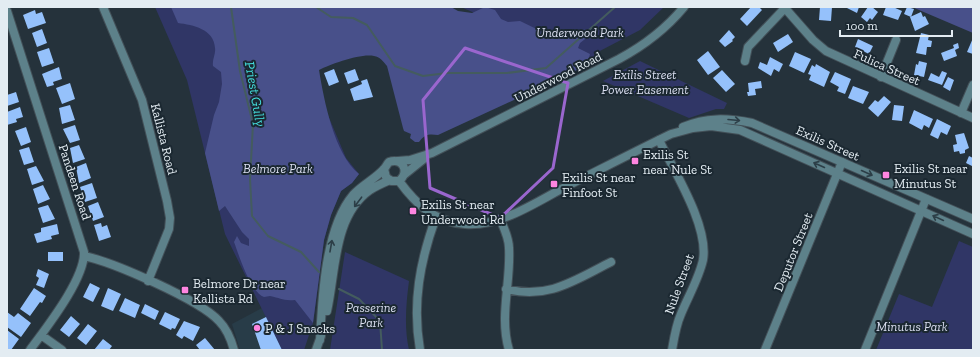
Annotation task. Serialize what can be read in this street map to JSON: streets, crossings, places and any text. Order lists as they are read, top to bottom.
{
  "streets": {
    "street": [
      "Fulica Street",
      "Underwood Road",
      "Kallista Road",
      "Exilis Street",
      "Pandeen Road",
      "Deputor Street",
      "Nule Street"
    ]
  },
  "crossings": [
    ["Underwood Road", "Exilis Street"],
    ["Exilis Street", "Deputor Street"],
    ["Exilis Street", "Nule Street"]
  ],
  "water": ["Priest Gully"],
  "parks": [
    "Underwood Park",
    "Exilis Street Power Easement",
    "Belmore Park",
    "Passerine Park",
    "Minutus Park"
  ],
  "places": {
    "transit": [
      "Exilis St near Nule St",
      "Exilis St near Minutus St",
      "Exilis St near Finfoot St",
      "Exilis St near Underwood Rd",
      "Belmore Dr near Kallista Rd"
    ],
    "other": ["P & J Snacks"]
  },
  "scale_bar": "100 m"
}
